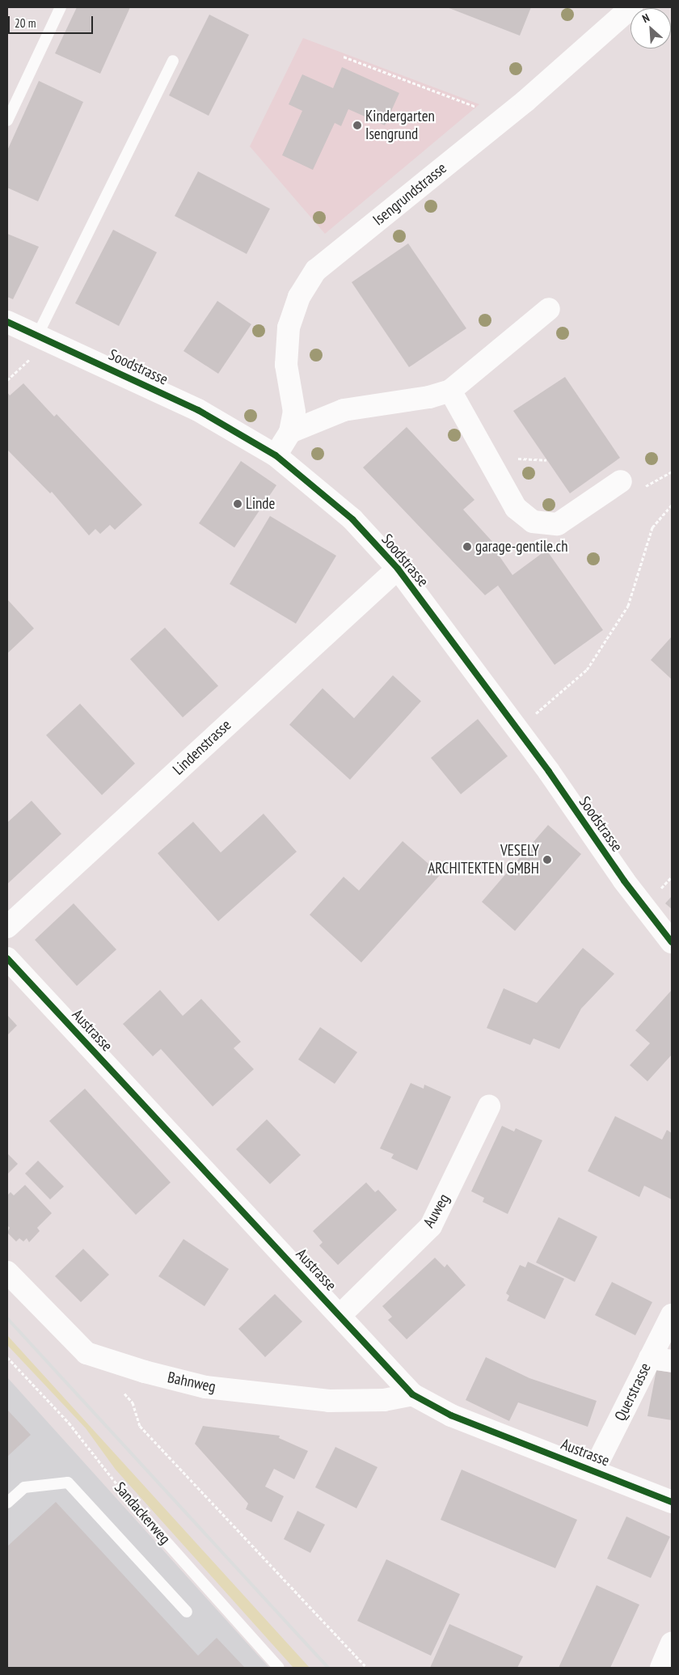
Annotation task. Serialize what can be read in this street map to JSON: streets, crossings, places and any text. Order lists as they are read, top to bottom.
{
  "streets": {
    "street": [
      "Isengrundstrasse",
      "Soodstrasse",
      "Lindenstrasse",
      "Austrasse",
      "Auweg",
      "Bahnweg",
      "Querstrasse"
    ],
    "lane": ["Sandackerweg"]
  },
  "crossings": [
    ["Isengrundstrasse", "Soodstrasse"],
    ["Soodstrasse", "Lindenstrasse"],
    ["Austrasse", "Auweg"],
    ["Austrasse", "Bahnweg"],
    ["Austrasse", "Querstrasse"]
  ],
  "places": [
    "Kindergarten Isengrund",
    "Linde",
    "garage-gentile.ch",
    "VESELY ARCHITEKTEN GMBH"
  ],
  "scale_bar": "20 m",
  "north": "top left"
}
